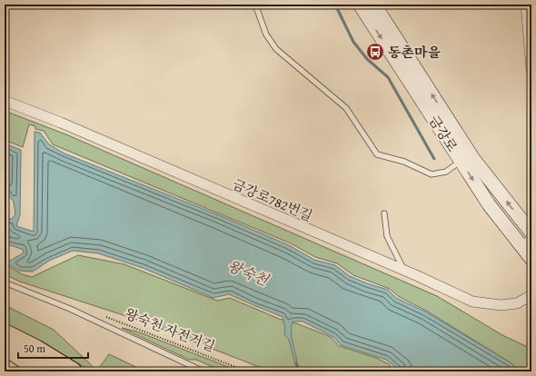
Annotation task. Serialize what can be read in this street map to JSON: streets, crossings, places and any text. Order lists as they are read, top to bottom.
{
  "streets": {
    "street": ["금강로", "금강로782번길"],
    "path": ["왕숙천 자전거길"]
  },
  "water": ["왕숙천"],
  "places": {
    "bus stop": ["동촌마을"]
  },
  "scale_bar": "50 m"
}
